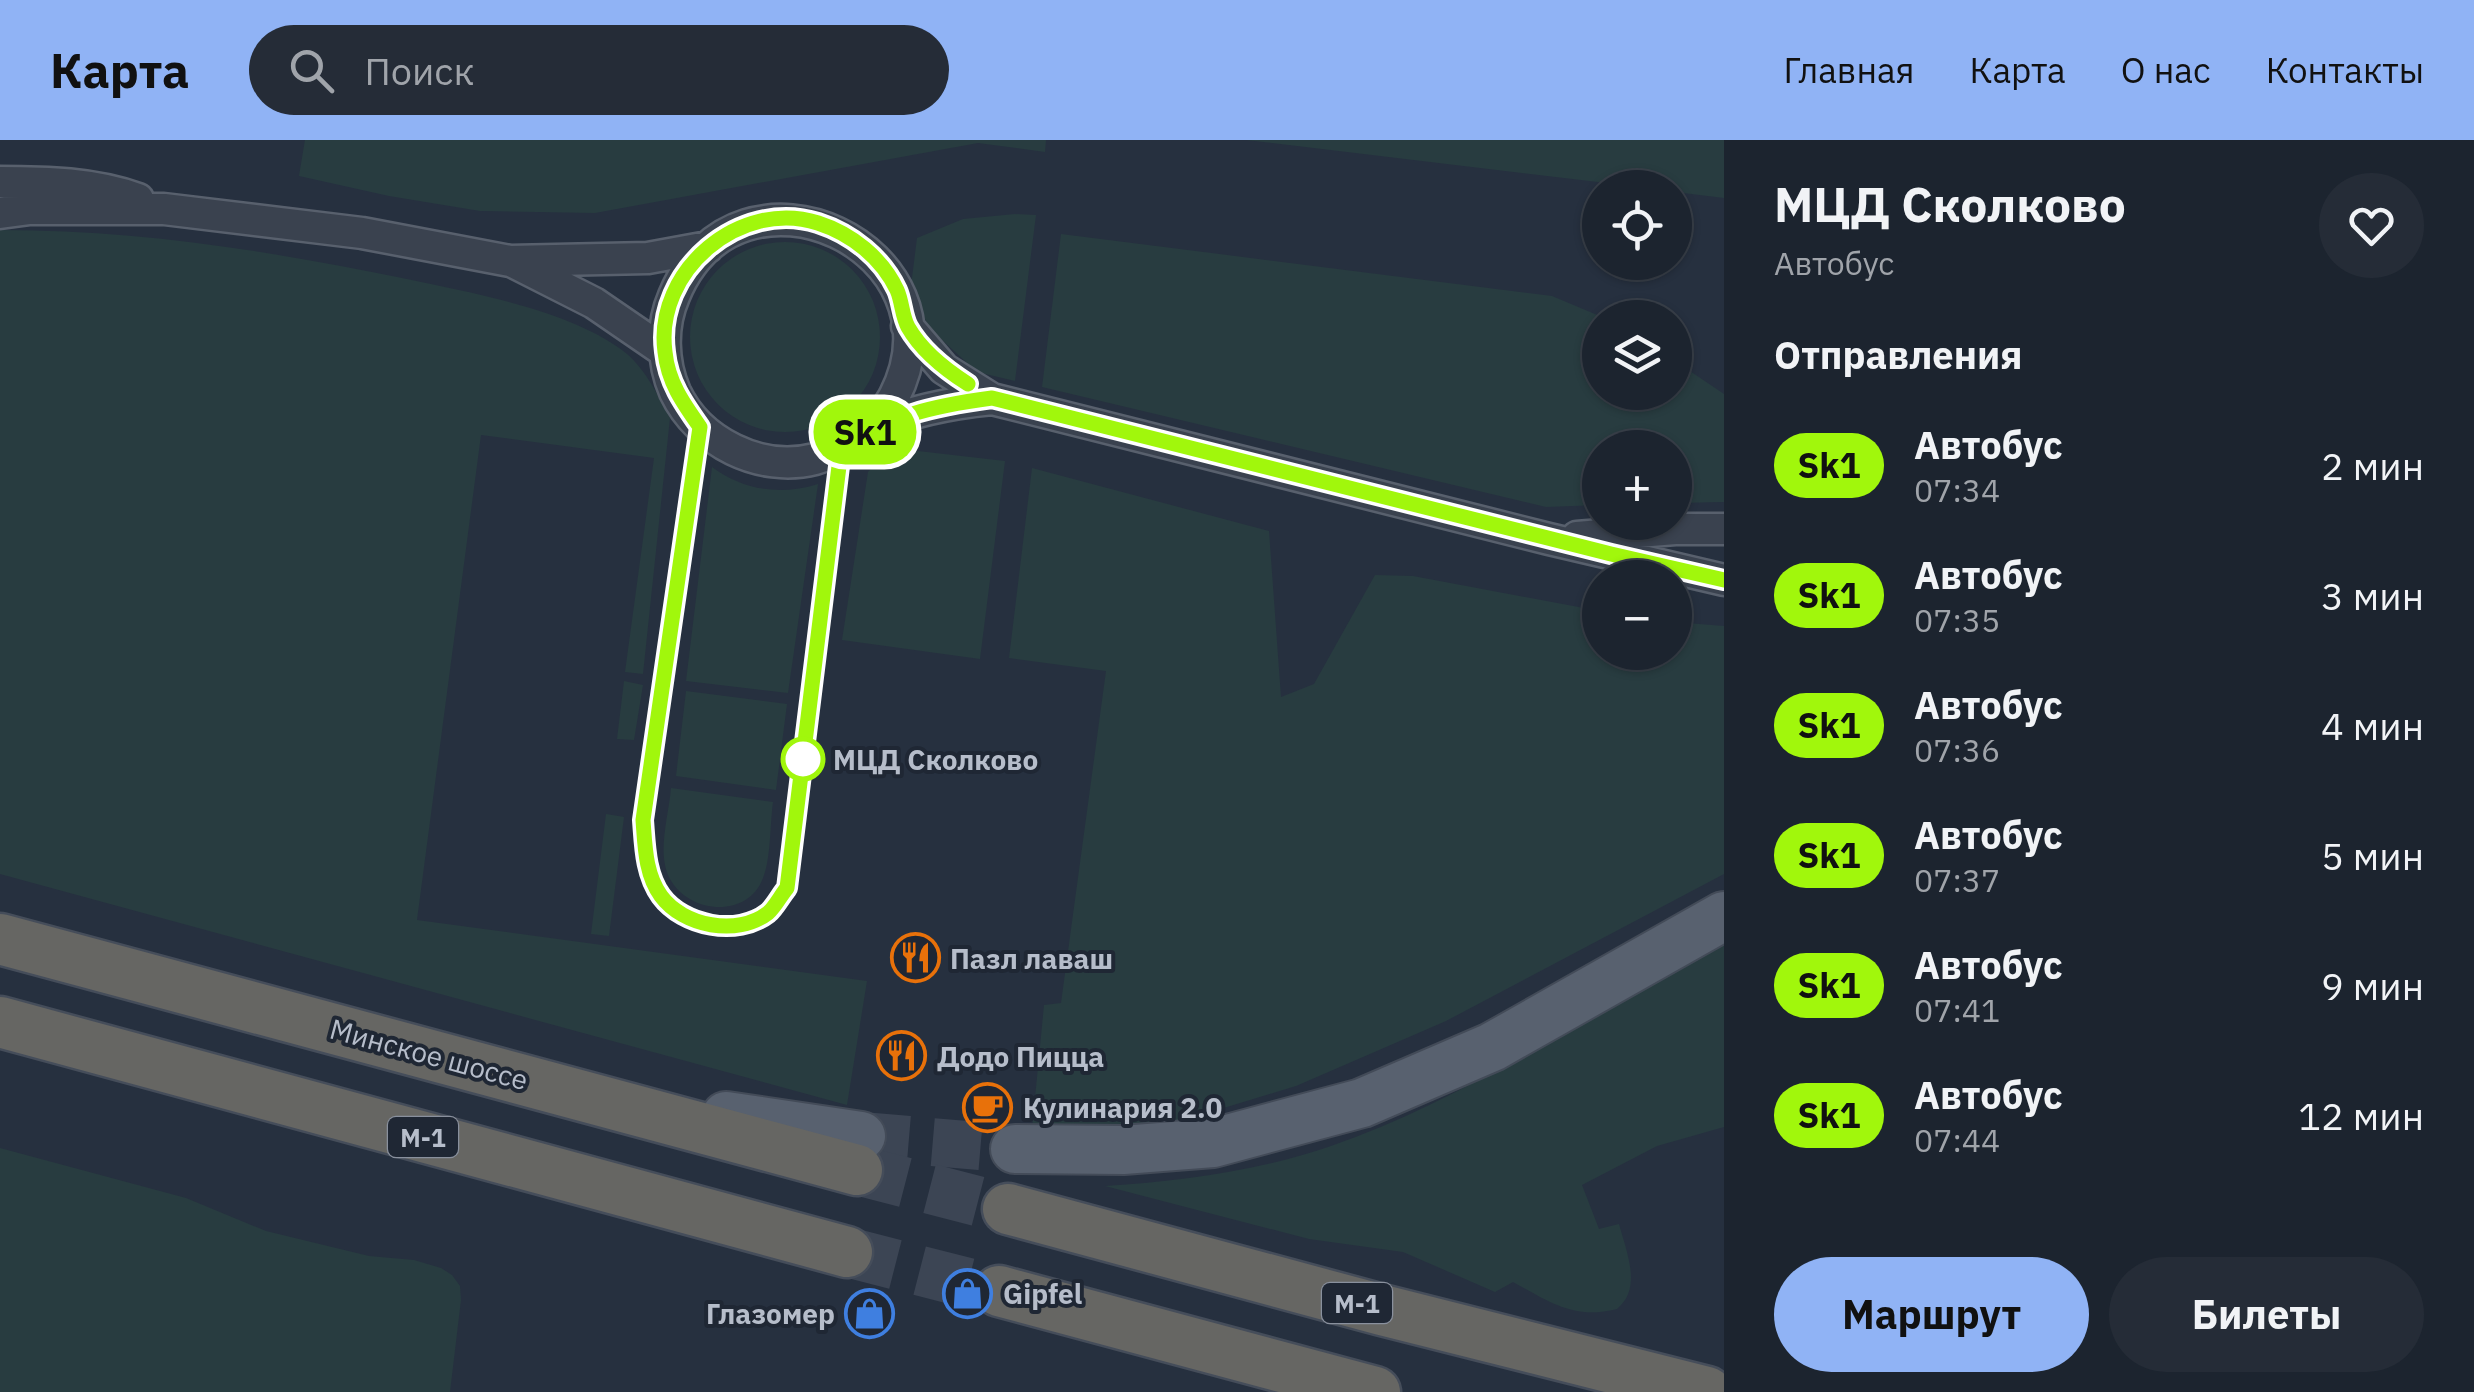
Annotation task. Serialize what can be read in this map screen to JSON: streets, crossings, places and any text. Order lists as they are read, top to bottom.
{
  "streets": {
    "highway": ["Минское шоссе", "М-1"]
  },
  "places": {
    "other": ["МЦД Сколково"],
    "restaurant": ["Пазл лаваш", "Додо Пицца"],
    "cafe": ["Кулинария 2.0"],
    "shop": ["Gipfel", "Глазомер"]
  },
  "lines": ["bus line Sk1"],
  "page": {
    "header": "Карта",
    "search": "Поиск",
    "nav": [
      "Главная",
      "Карта",
      "О нас",
      "Контакты"
    ],
    "on_map": "Sk1",
    "heading": [
      ["МЦД Сколково", "Автобус"],
      "Отправления"
    ],
    "map_buttons": ["+", "−"],
    "list": [
      {
        "mark": "Sk1",
        "name": "Автобус",
        "note": "07:34",
        "value": "2 мин"
      },
      {
        "mark": "Sk1",
        "name": "Автобус",
        "note": "07:35",
        "value": "3 мин"
      },
      {
        "mark": "Sk1",
        "name": "Автобус",
        "note": "07:36",
        "value": "4 мин"
      },
      {
        "mark": "Sk1",
        "name": "Автобус",
        "note": "07:37",
        "value": "5 мин"
      },
      {
        "mark": "Sk1",
        "name": "Автобус",
        "note": "07:41",
        "value": "9 мин"
      },
      {
        "mark": "Sk1",
        "name": "Автобус",
        "note": "07:44",
        "value": "12 мин"
      }
    ],
    "buttons": ["Маршрут", "Билеты"]
  }
}
